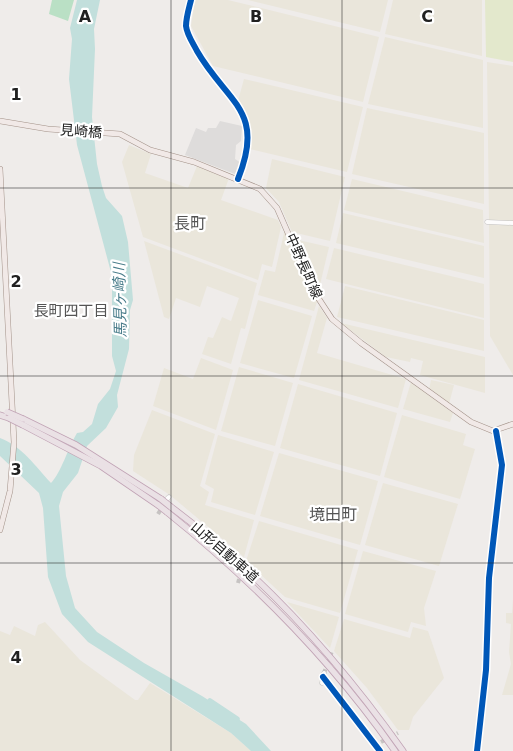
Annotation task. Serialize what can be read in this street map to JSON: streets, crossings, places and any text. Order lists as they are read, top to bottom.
{
  "streets": {
    "highway": ["山形自動車道"],
    "main road": ["見崎橋", "中野長町線"]
  },
  "crossings": [
    ["見崎橋", "中野長町線"]
  ],
  "districts": ["長町", "長町四丁目", "境田町"],
  "water": ["馬見ヶ崎川"],
  "grid": {
    "columns": ["A", "B", "C"],
    "rows": [
      "1",
      "2",
      "3",
      "4"
    ]
  }
}
